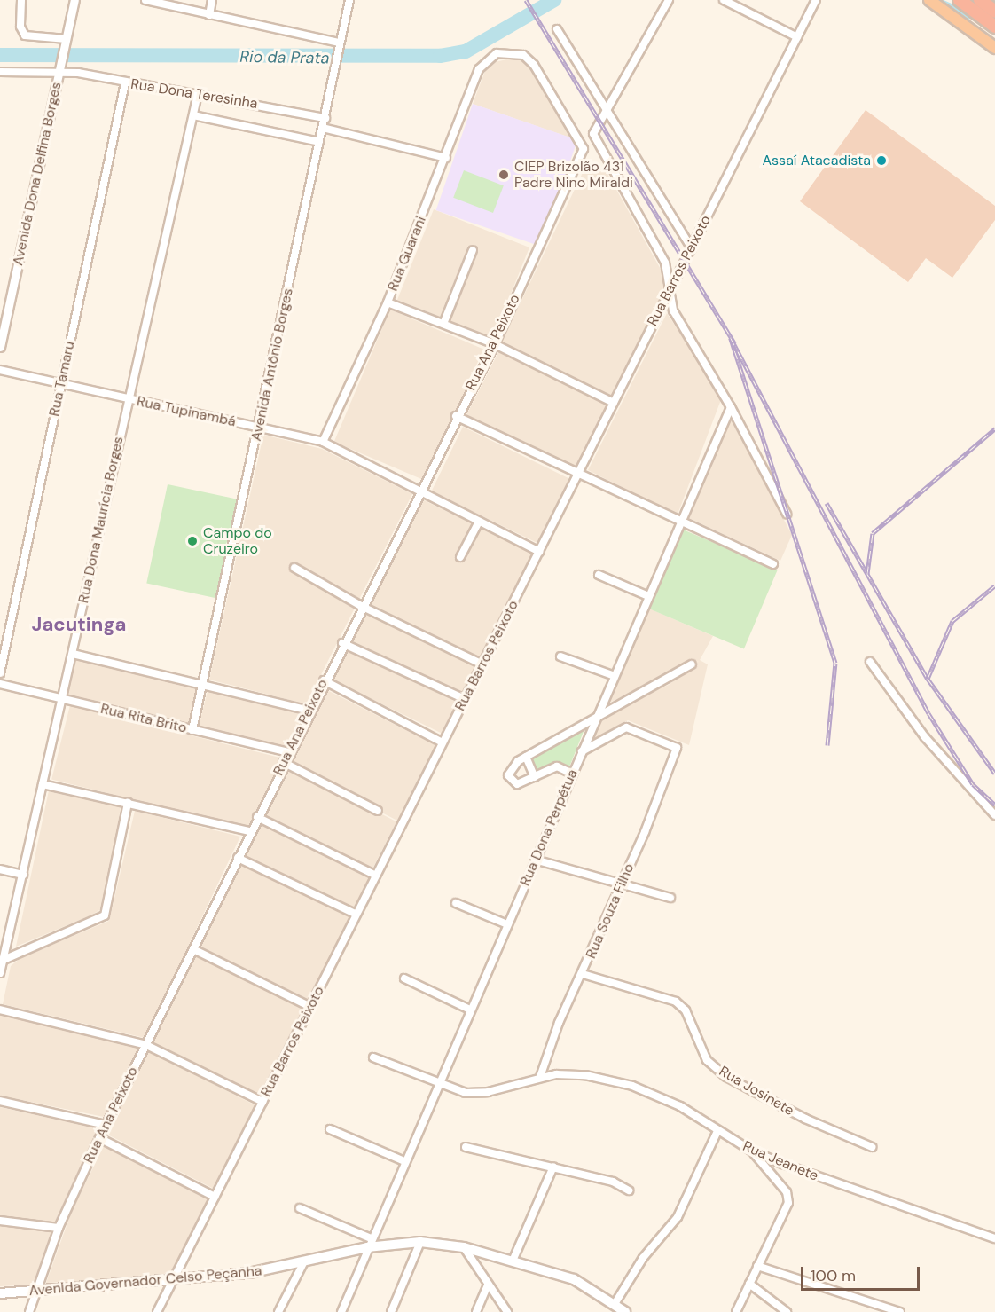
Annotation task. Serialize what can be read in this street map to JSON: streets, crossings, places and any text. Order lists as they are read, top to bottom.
{
  "streets": {
    "main road": ["Avenida Governador Celso Peçanha"],
    "street": [
      "Rua Dona Teresinha",
      "Avenida Dona Delfina Borges",
      "Rua Guarani",
      "Rua Barros Peixoto",
      "Rua Ana Peixoto",
      "Avenida Antônio Borges",
      "Rua Tamaru",
      "Rua Tupinambá",
      "Rua Dona Maurícia Borges",
      "Rua Rita Brito",
      "Rua Dona Perpétua",
      "Rua Souza Filho",
      "Rua Josinete",
      "Rua Jeanete"
    ]
  },
  "crossings": [
    ["Rua Dona Teresinha", "Avenida Dona Delfina Borges"],
    ["Rua Dona Teresinha", "Avenida Antônio Borges"],
    ["Rua Dona Teresinha", "Rua Tamaru"],
    ["Rua Dona Teresinha", "Rua Dona Maurícia Borges"],
    ["Rua Guarani", "Rua Ana Peixoto"],
    ["Rua Guarani", "Rua Tupinambá"],
    ["Rua Barros Peixoto", "Rua Tupinambá"],
    ["Rua Barros Peixoto", "Avenida Governador Celso Peçanha"],
    ["Rua Ana Peixoto", "Rua Tupinambá"],
    ["Rua Ana Peixoto", "Rua Rita Brito"],
    ["Rua Ana Peixoto", "Avenida Governador Celso Peçanha"],
    ["Avenida Antônio Borges", "Rua Tupinambá"],
    ["Avenida Antônio Borges", "Rua Rita Brito"],
    ["Rua Tamaru", "Rua Tupinambá"],
    ["Rua Tupinambá", "Rua Dona Maurícia Borges"],
    ["Rua Dona Maurícia Borges", "Rua Rita Brito"],
    ["Rua Dona Perpétua", "Rua Souza Filho"],
    ["Rua Dona Perpétua", "Rua Jeanete"],
    ["Rua Dona Perpétua", "Avenida Governador Celso Peçanha"],
    ["Rua Souza Filho", "Rua Josinete"],
    ["Rua Souza Filho", "Rua Jeanete"]
  ],
  "districts": ["Jacutinga"],
  "water": ["Rio da Prata"],
  "places": ["Assaí Atacadista", "CIEP Brizolão 431 Padre Nino Miraldi", "Campo do Cruzeiro"],
  "scale_bar": "100 m"
}
